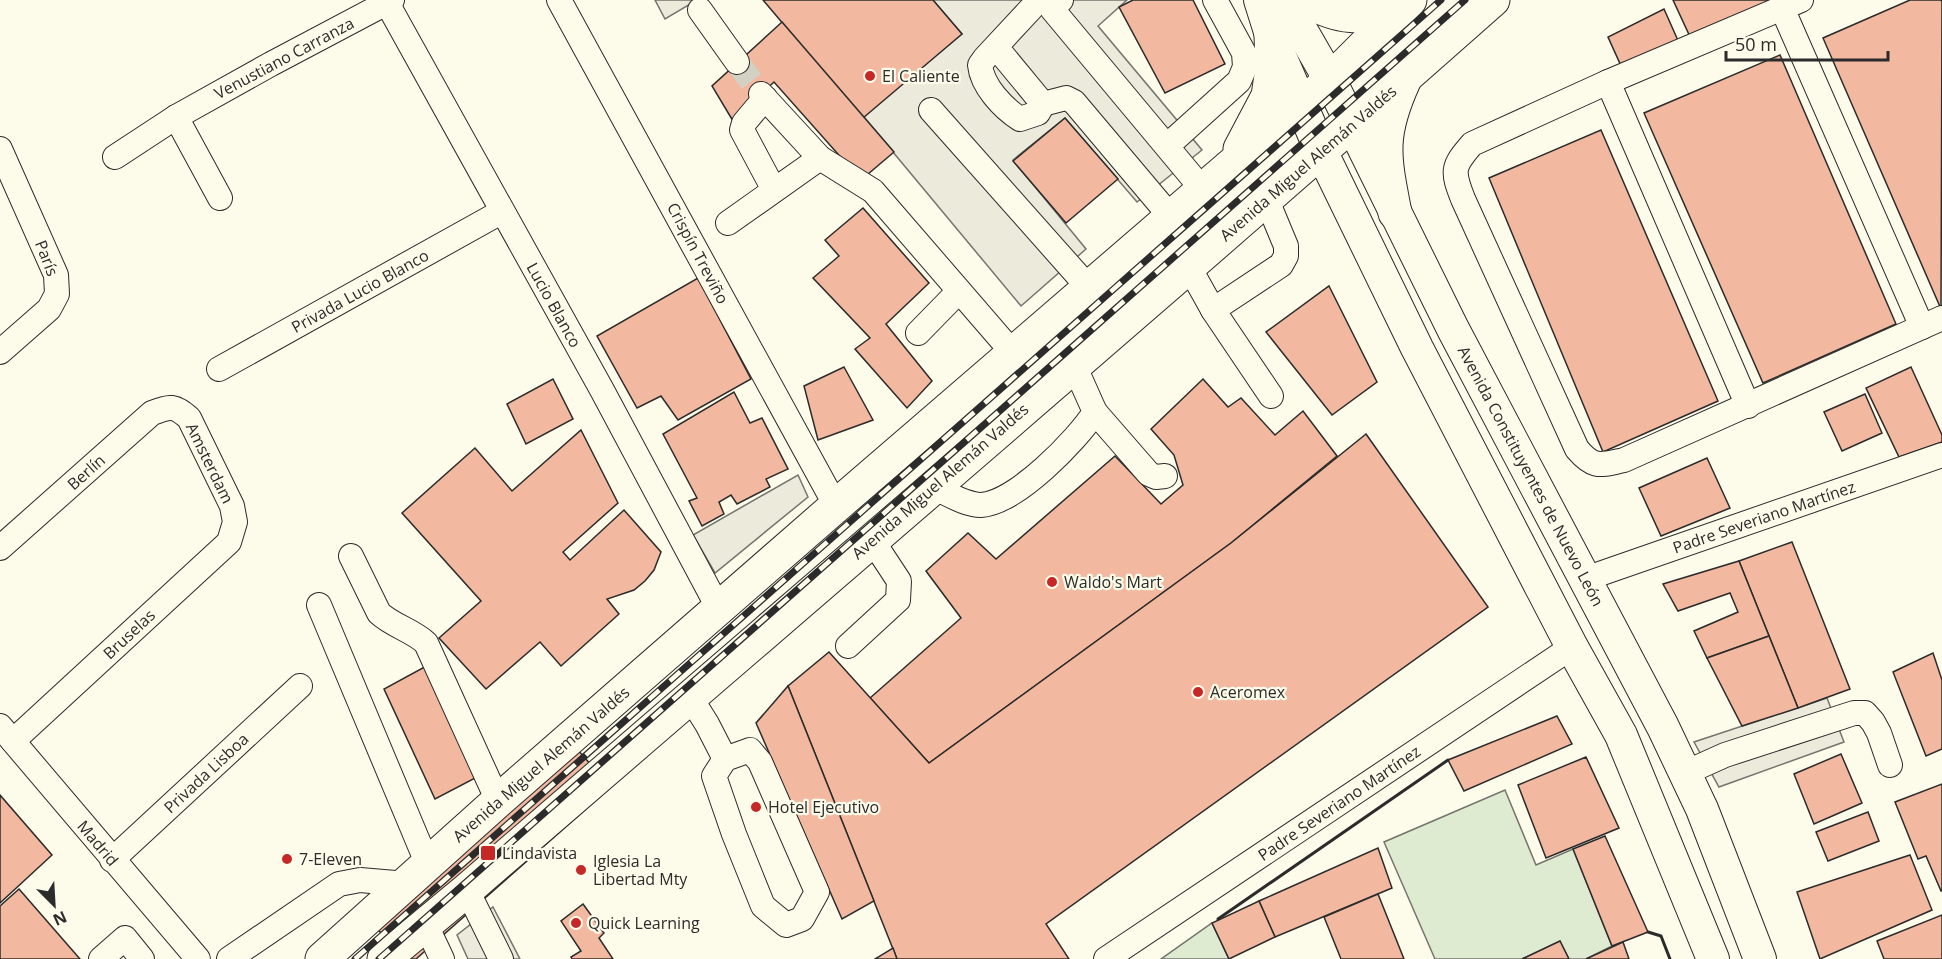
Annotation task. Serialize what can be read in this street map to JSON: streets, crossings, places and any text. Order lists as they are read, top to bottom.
{
  "streets": {
    "highway": ["Avenida Miguel Alemán Valdés"],
    "main road": ["Avenida Constituyentes de Nuevo León"],
    "street": [
      "Venustiano Carranza",
      "Crispín Treviño",
      "París",
      "Privada Lucio Blanco",
      "Lucio Blanco",
      "Amsterdam",
      "Berlín",
      "Padre Severiano Martínez",
      "Bruselas",
      "Privada Lisboa",
      "Madrid"
    ]
  },
  "crossings": [
    ["Venustiano Carranza", "Lucio Blanco"],
    ["Avenida Miguel Alemán Valdés", "Crispín Treviño"],
    ["Avenida Miguel Alemán Valdés", "Lucio Blanco"],
    ["Avenida Miguel Alemán Valdés", "Avenida Constituyentes de Nuevo León"],
    ["Privada Lucio Blanco", "Lucio Blanco"],
    ["Amsterdam", "Berlín"],
    ["Amsterdam", "Bruselas"],
    ["Avenida Constituyentes de Nuevo León", "Padre Severiano Martínez"],
    ["Bruselas", "Madrid"],
    ["Privada Lisboa", "Madrid"]
  ],
  "places": {
    "other": [
      "El Caliente",
      "Waldo's Mart",
      "Aceromex",
      "Hotel Ejecutivo",
      "7-Eleven",
      "Iglesia La Libertad Mty",
      "Quick Learning"
    ],
    "transit": ["Lindavista"]
  },
  "scale_bar": "50 m",
  "north": "bottom right"
}
